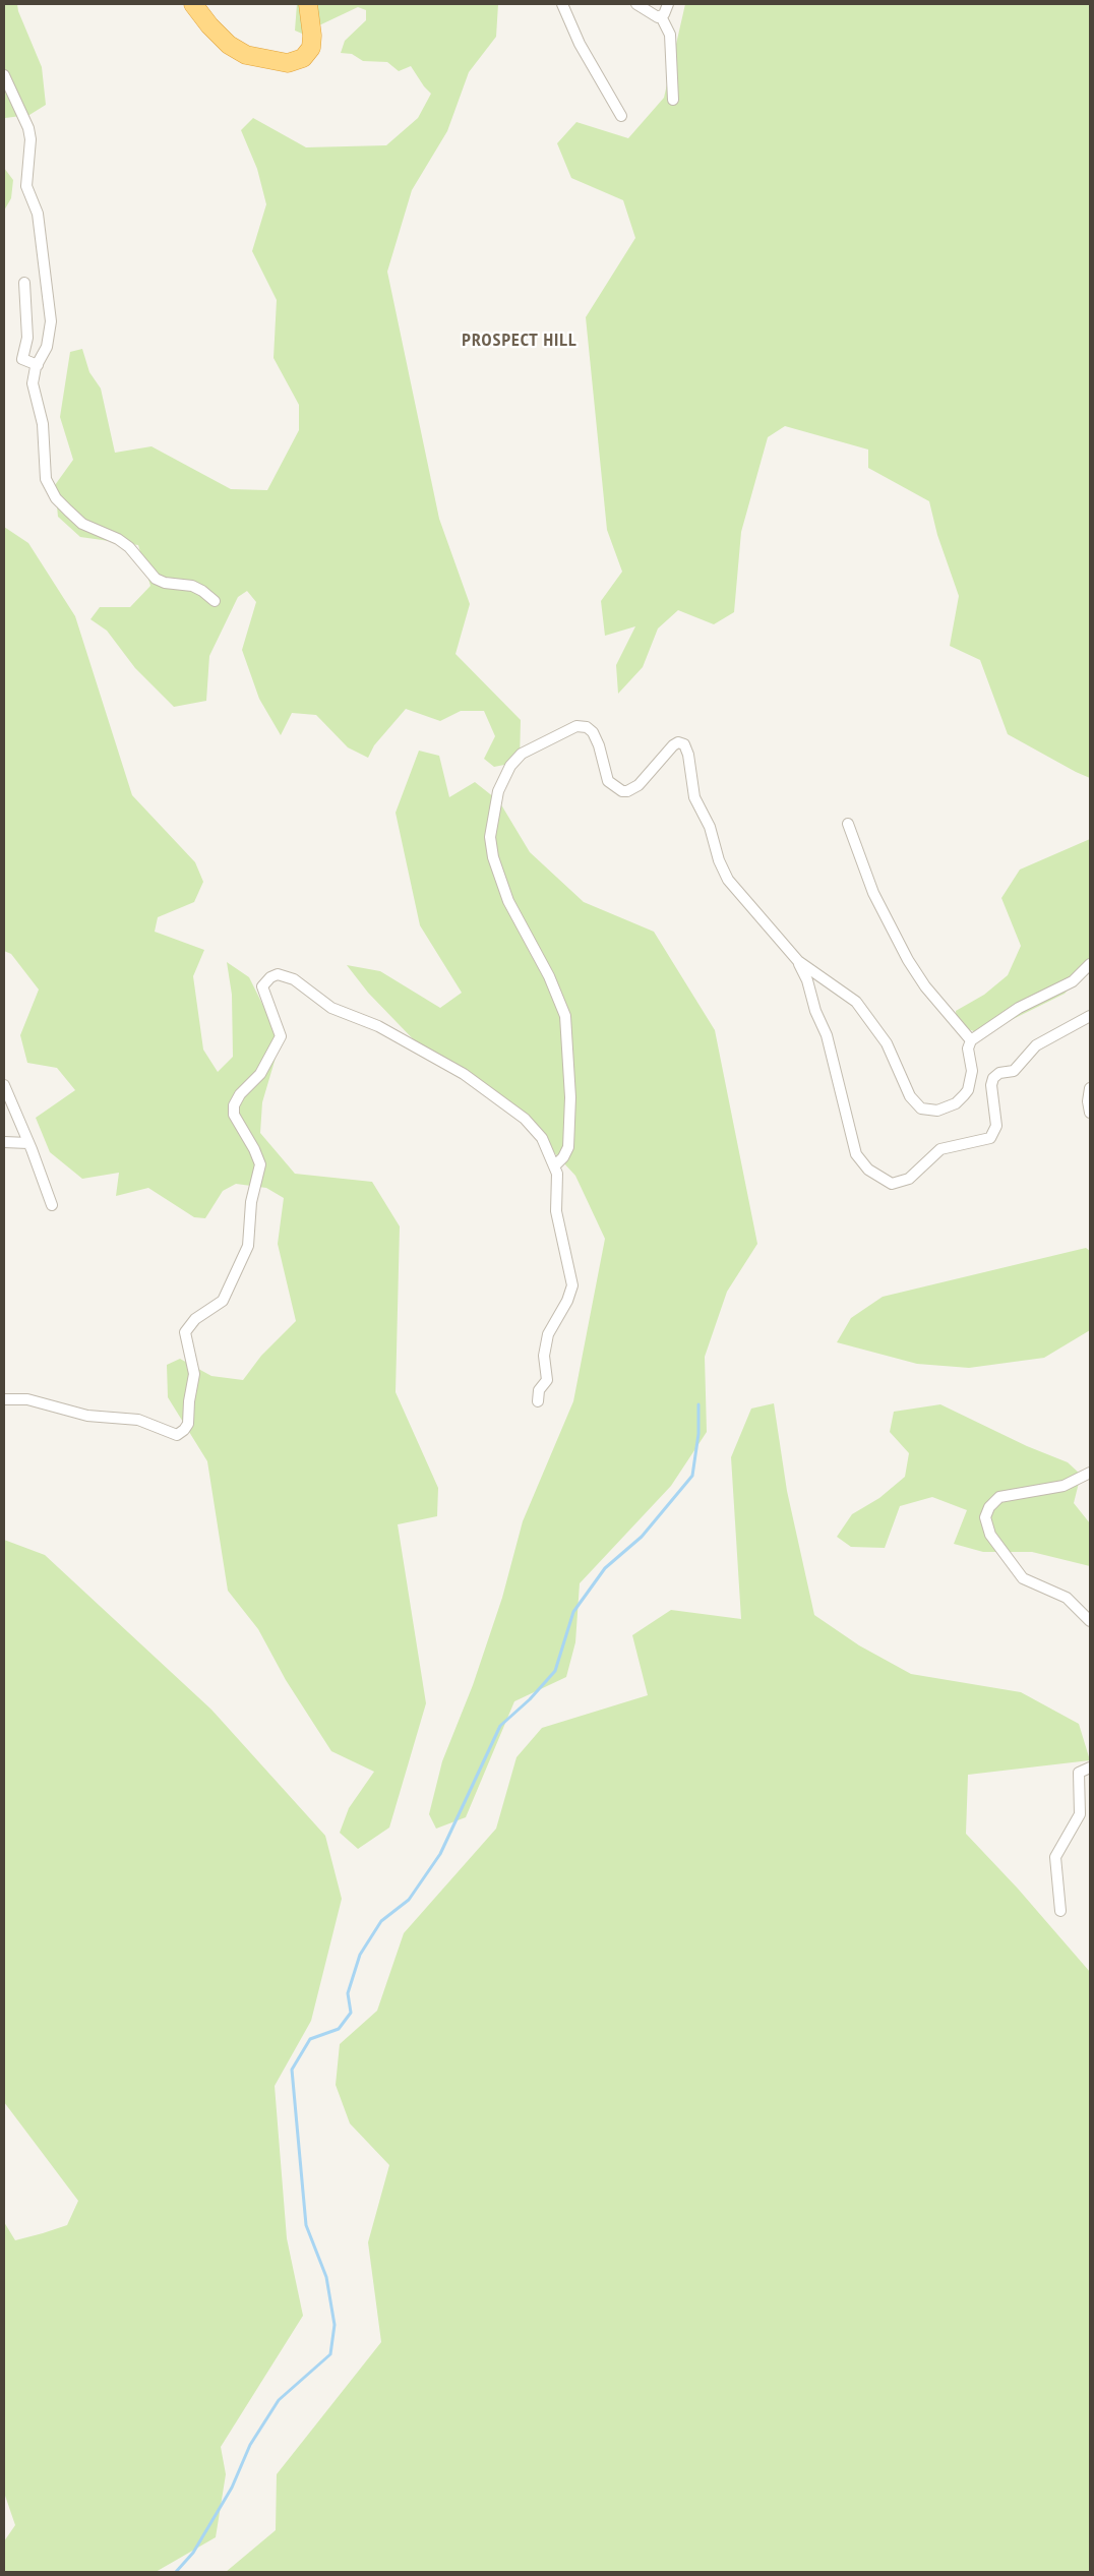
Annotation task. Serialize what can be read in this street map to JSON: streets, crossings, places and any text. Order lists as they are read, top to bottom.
{
  "districts": ["PROSPECT HILL"]
}
